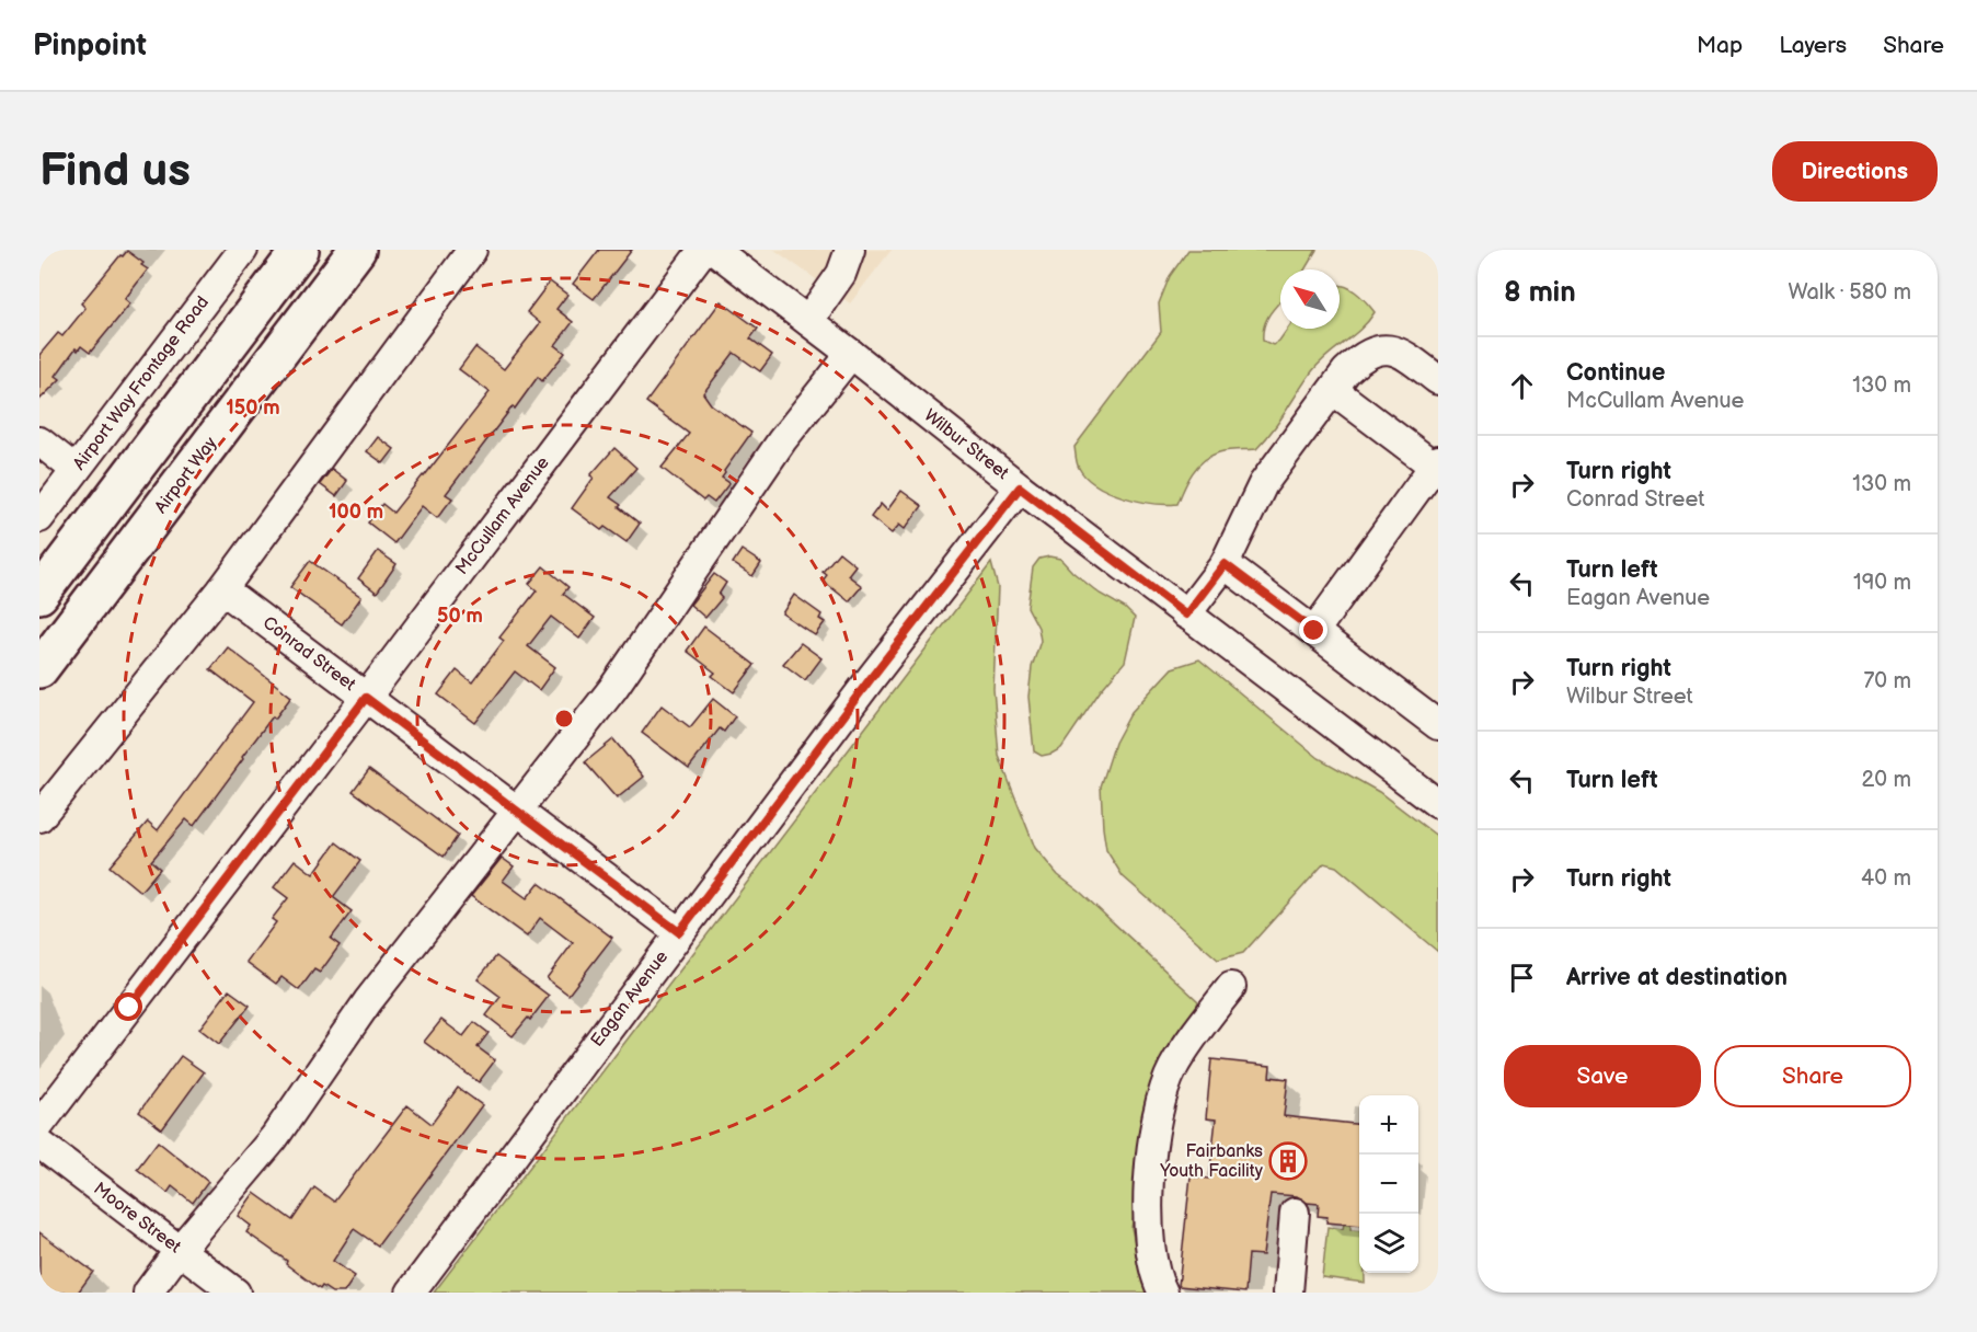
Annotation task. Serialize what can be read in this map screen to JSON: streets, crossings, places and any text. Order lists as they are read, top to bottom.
{
  "streets": {
    "main road": ["Airport Way"],
    "street": [
      "Airport Way Frontage Road",
      "Wilbur Street",
      "McCullam Avenue",
      "Conrad Street",
      "Eagan Avenue",
      "Moore Street"
    ]
  },
  "crossings": [
    ["Wilbur Street", "Eagan Avenue"],
    ["McCullam Avenue", "Conrad Street"],
    ["Conrad Street", "Eagan Avenue"]
  ],
  "places": {
    "building": ["Fairbanks Youth Facility"]
  },
  "north": "top left",
  "page": {
    "header": "Pinpoint",
    "nav": ["Map", "Layers", "Share"],
    "buttons": [
      "Directions",
      ["Save", "Share"]
    ],
    "title": "Find us",
    "heading": ["8 min", "Walk · 580 m"],
    "list": [
      ["Continue", "McCullam Avenue", "130 m"],
      ["Turn right", "Conrad Street", "130 m"],
      ["Turn left", "Eagan Avenue", "190 m"],
      ["Turn right", "Wilbur Street", "70 m"],
      ["Turn left", "20 m"],
      ["Turn right", "40 m"],
      "Arrive at destination"
    ],
    "map_buttons": ["+", "−"]
  },
  "rings": ["150 m", "100 m", "50 m"]
}
